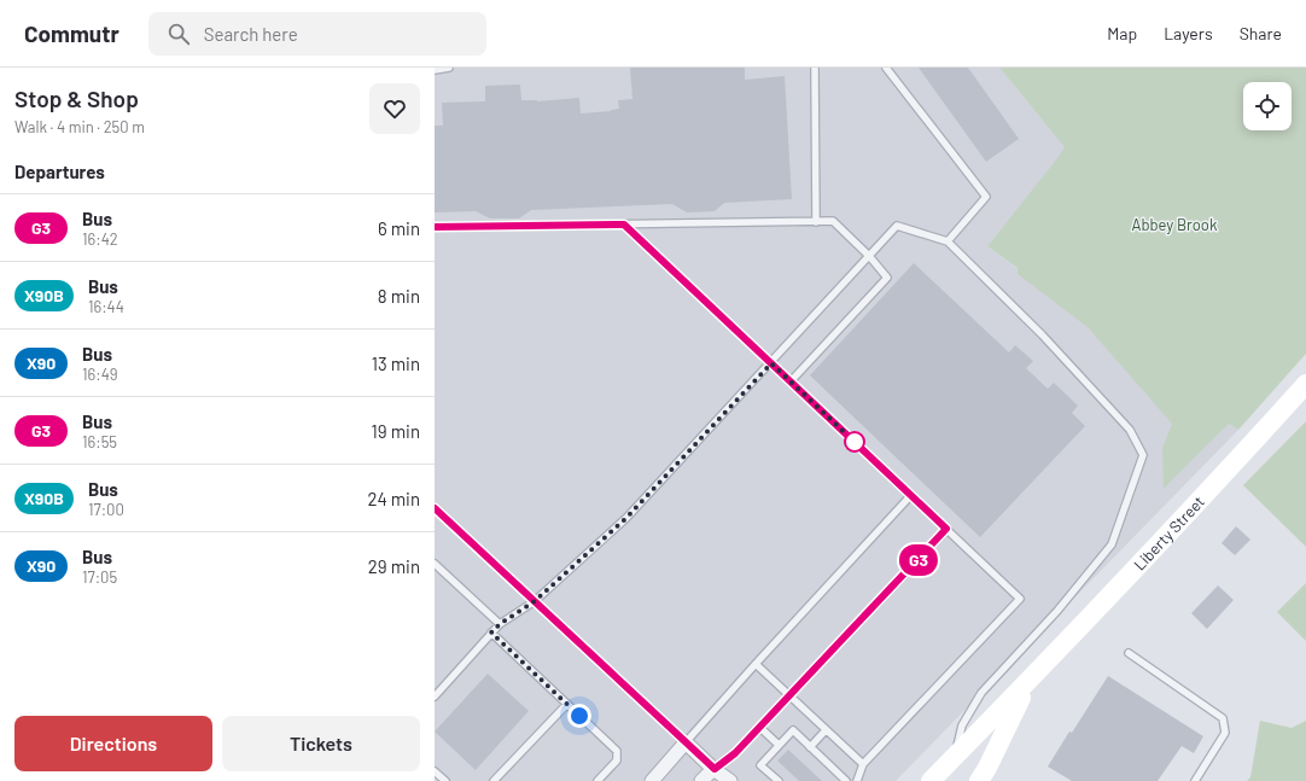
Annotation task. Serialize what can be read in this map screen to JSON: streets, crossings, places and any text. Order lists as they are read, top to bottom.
{
  "streets": {
    "main road": ["Liberty Street"]
  },
  "parks": ["Abbey Brook"],
  "lines": ["bus line G3"],
  "page": {
    "header": "Commutr",
    "search": "Search here",
    "nav": ["Map", "Layers", "Share"],
    "heading": [
      ["Stop & Shop", "Walk · 4 min · 250 m"],
      "Departures"
    ],
    "on_map": "G3",
    "list": [
      {
        "mark": "G3",
        "name": "Bus",
        "note": "16:42",
        "value": "6 min"
      },
      {
        "mark": "X90B",
        "name": "Bus",
        "note": "16:44",
        "value": "8 min"
      },
      {
        "mark": "X90",
        "name": "Bus",
        "note": "16:49",
        "value": "13 min"
      },
      {
        "mark": "G3",
        "name": "Bus",
        "note": "16:55",
        "value": "19 min"
      },
      {
        "mark": "X90B",
        "name": "Bus",
        "note": "17:00",
        "value": "24 min"
      },
      {
        "mark": "X90",
        "name": "Bus",
        "note": "17:05",
        "value": "29 min"
      }
    ],
    "buttons": ["Directions", "Tickets"]
  }
}
